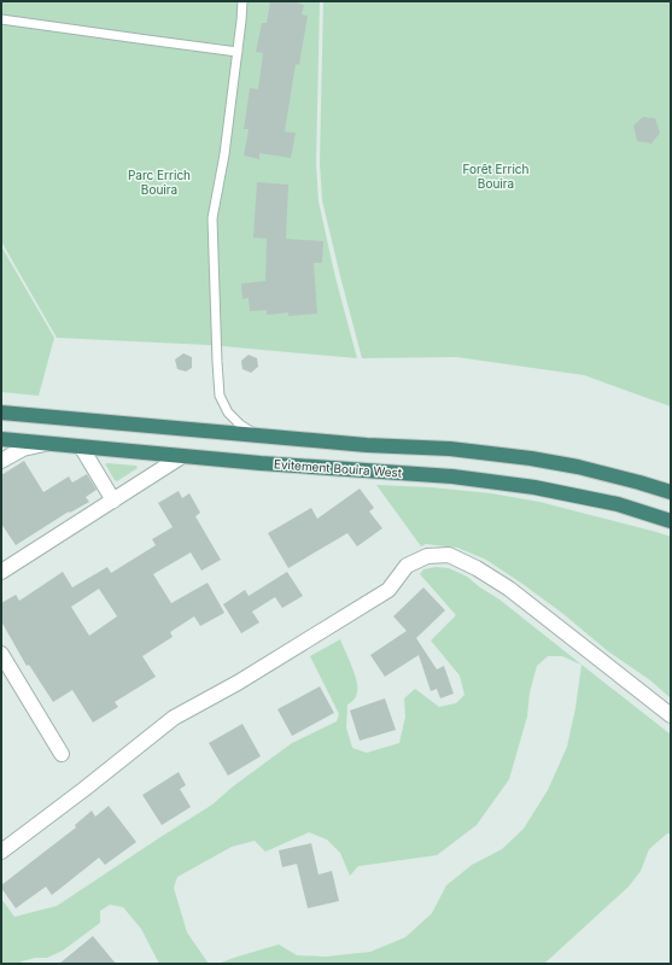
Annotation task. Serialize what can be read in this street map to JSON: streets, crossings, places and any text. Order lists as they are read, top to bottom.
{
  "streets": {
    "highway": ["Evitement Bouira West"]
  },
  "parks": ["Forêt Errich Bouira", "Parc Errich Bouira"]
}
